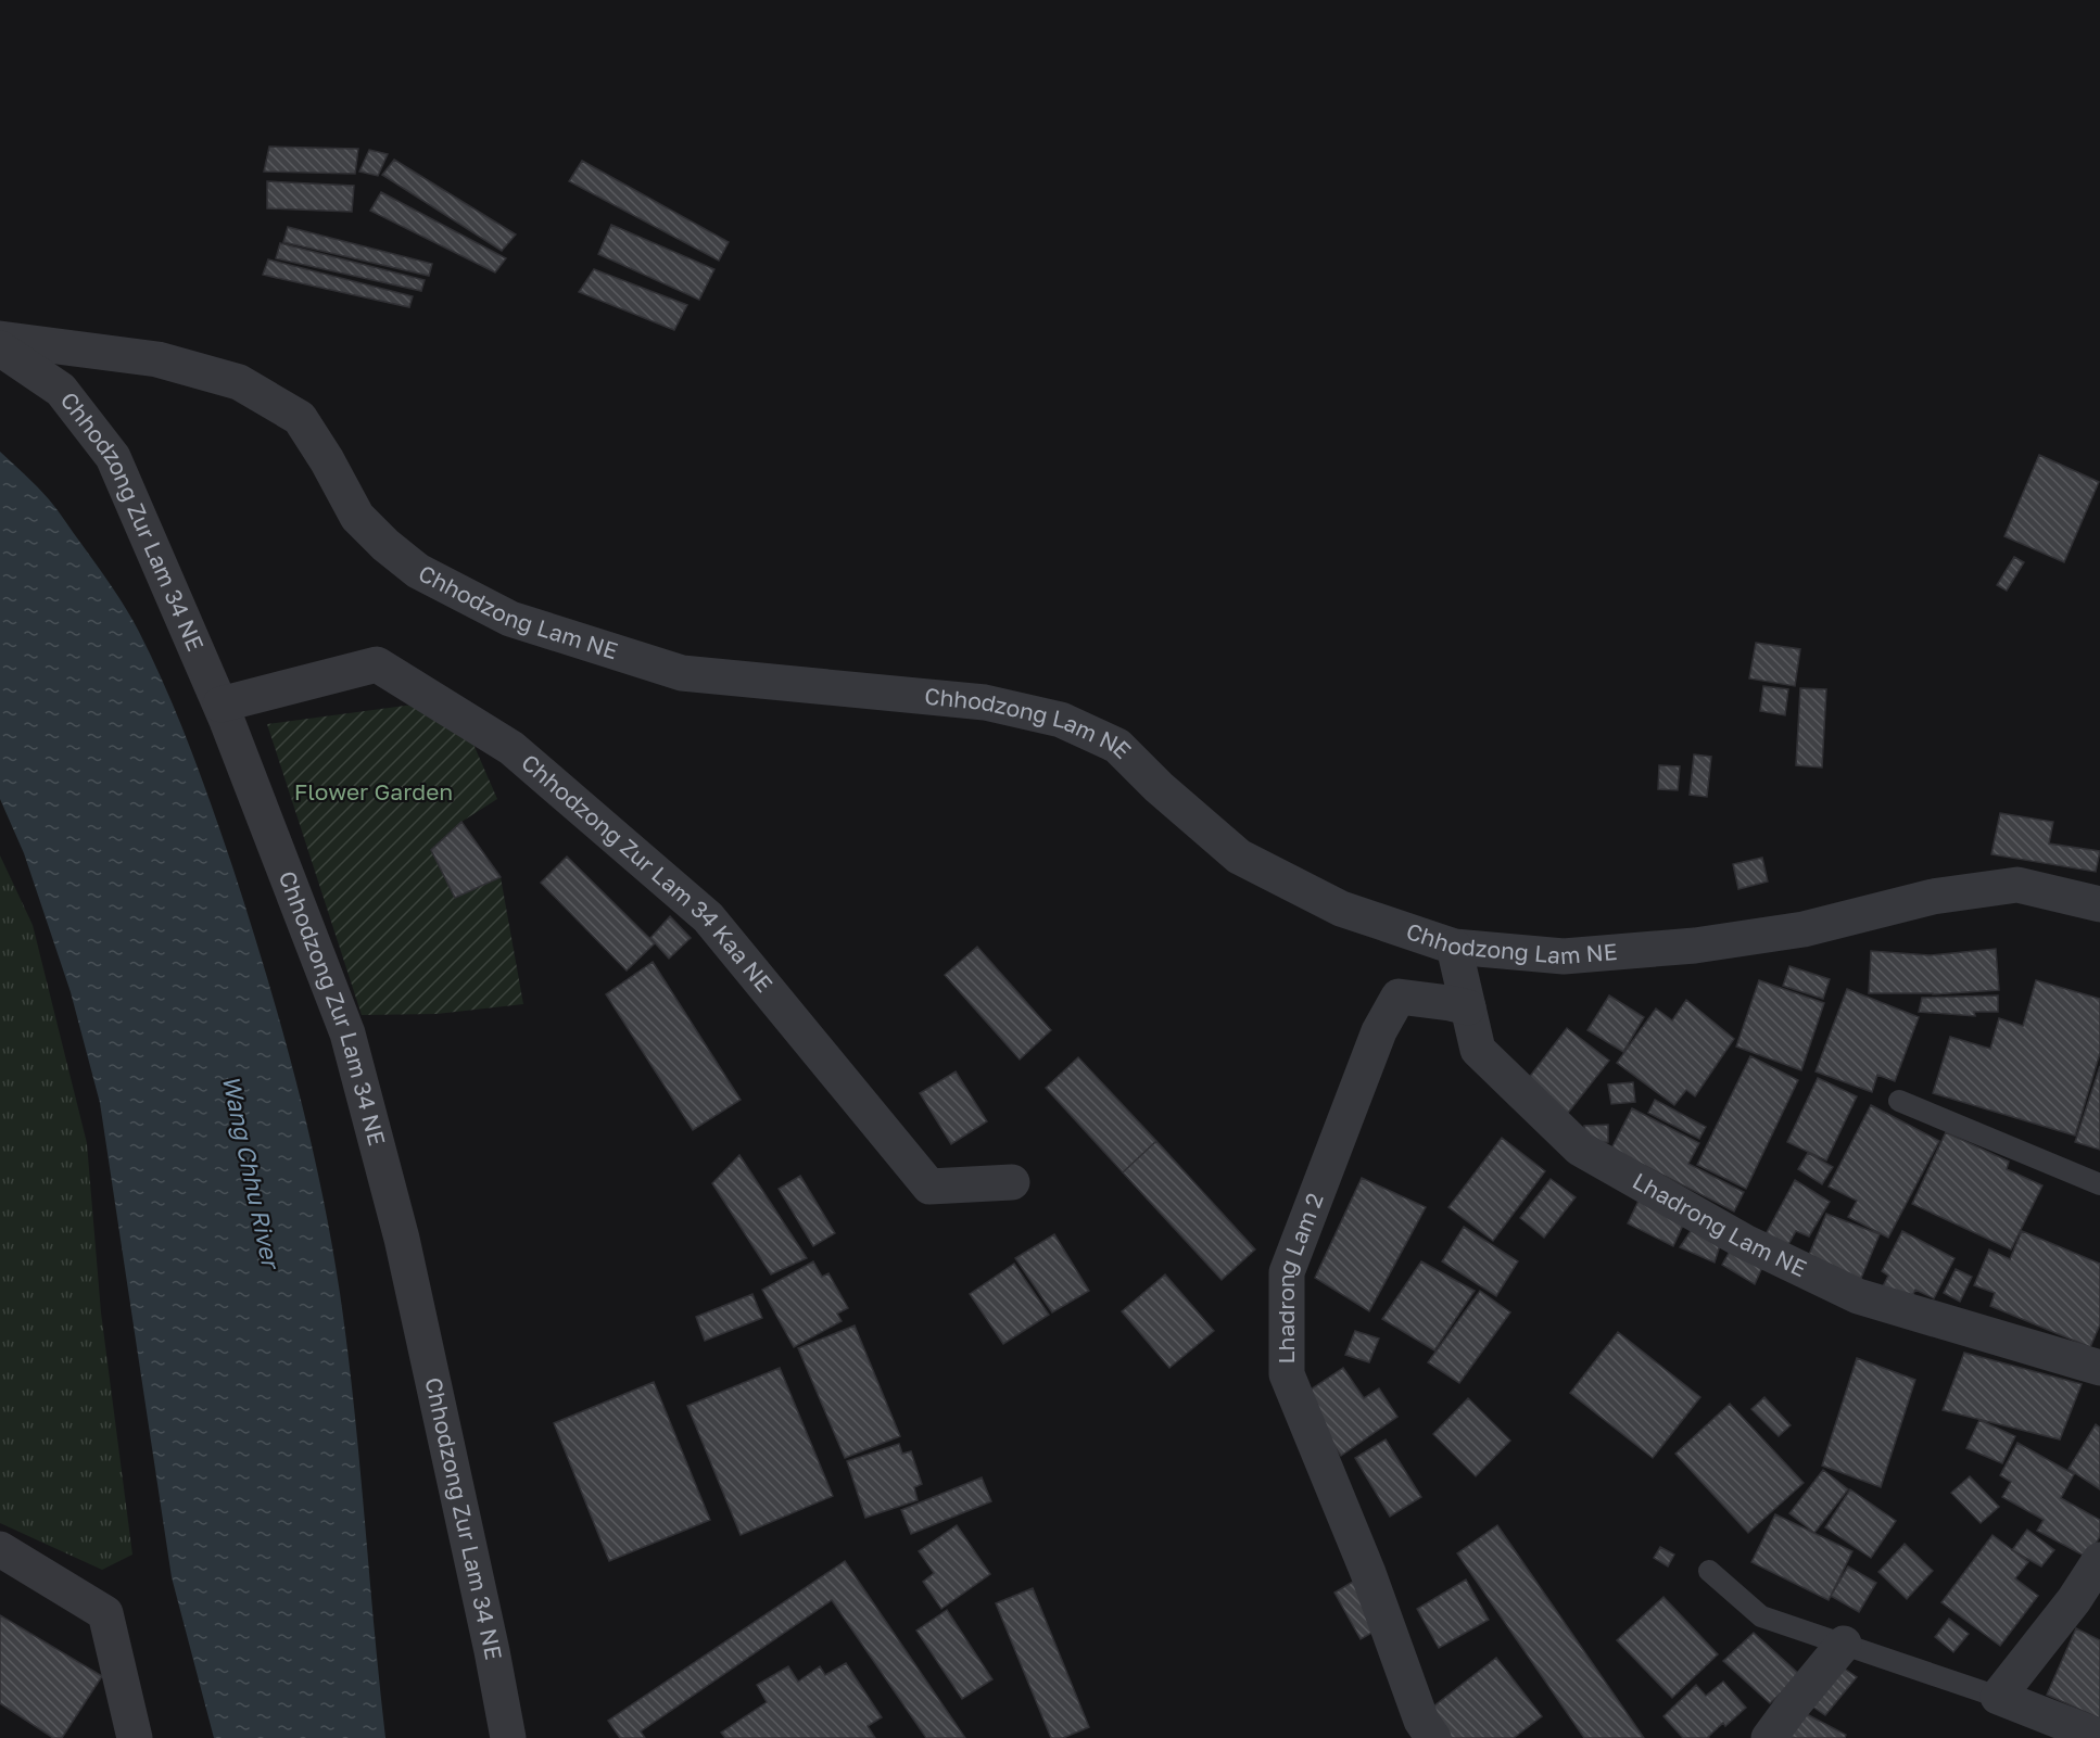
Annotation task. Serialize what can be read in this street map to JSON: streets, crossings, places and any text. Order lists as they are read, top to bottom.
{
  "streets": {
    "street": [
      "Chhodzong Zur Lam 34 NE",
      "Chhodzong Lam NE",
      "Chhodzong Zur Lam 34 Kaa NE",
      "Lhadrong Lam NE",
      "Lhadrong Lam 2"
    ]
  },
  "crossings": [
    ["Chhodzong Zur Lam 34 NE", "Chhodzong Zur Lam 34 Kaa NE"],
    ["Chhodzong Lam NE", "Lhadrong Lam NE"],
    ["Lhadrong Lam NE", "Lhadrong Lam 2"]
  ],
  "water": ["Wang Chhu River"],
  "parks": ["Flower Garden"]
}
